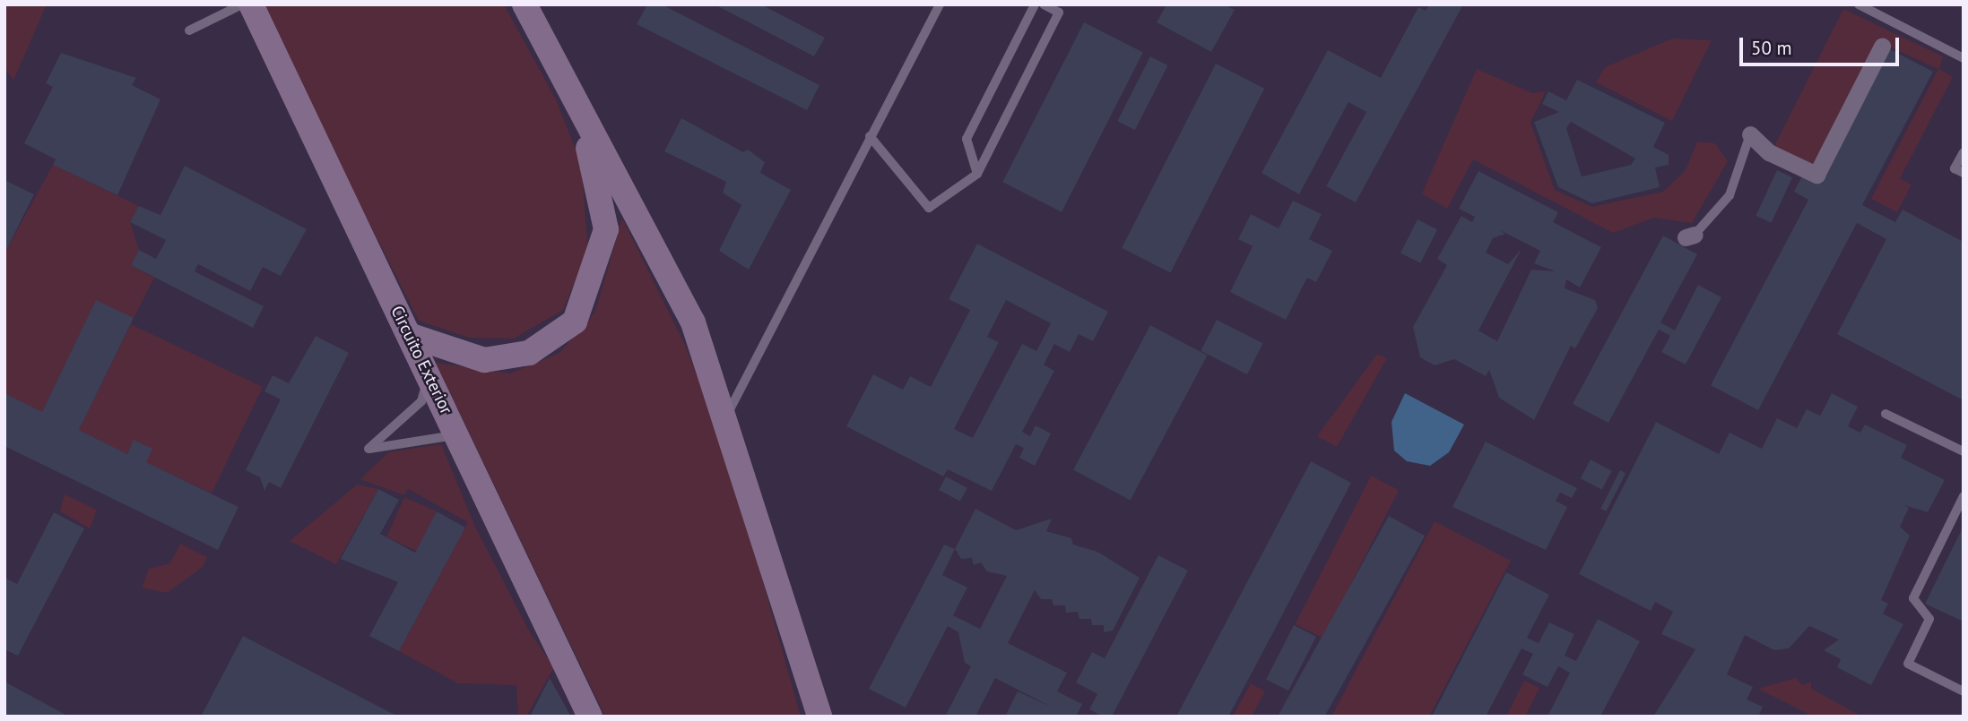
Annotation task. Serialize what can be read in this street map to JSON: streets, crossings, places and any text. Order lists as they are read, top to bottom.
{
  "streets": {
    "street": ["Circuito Exterior"]
  },
  "scale_bar": "50 m"
}
